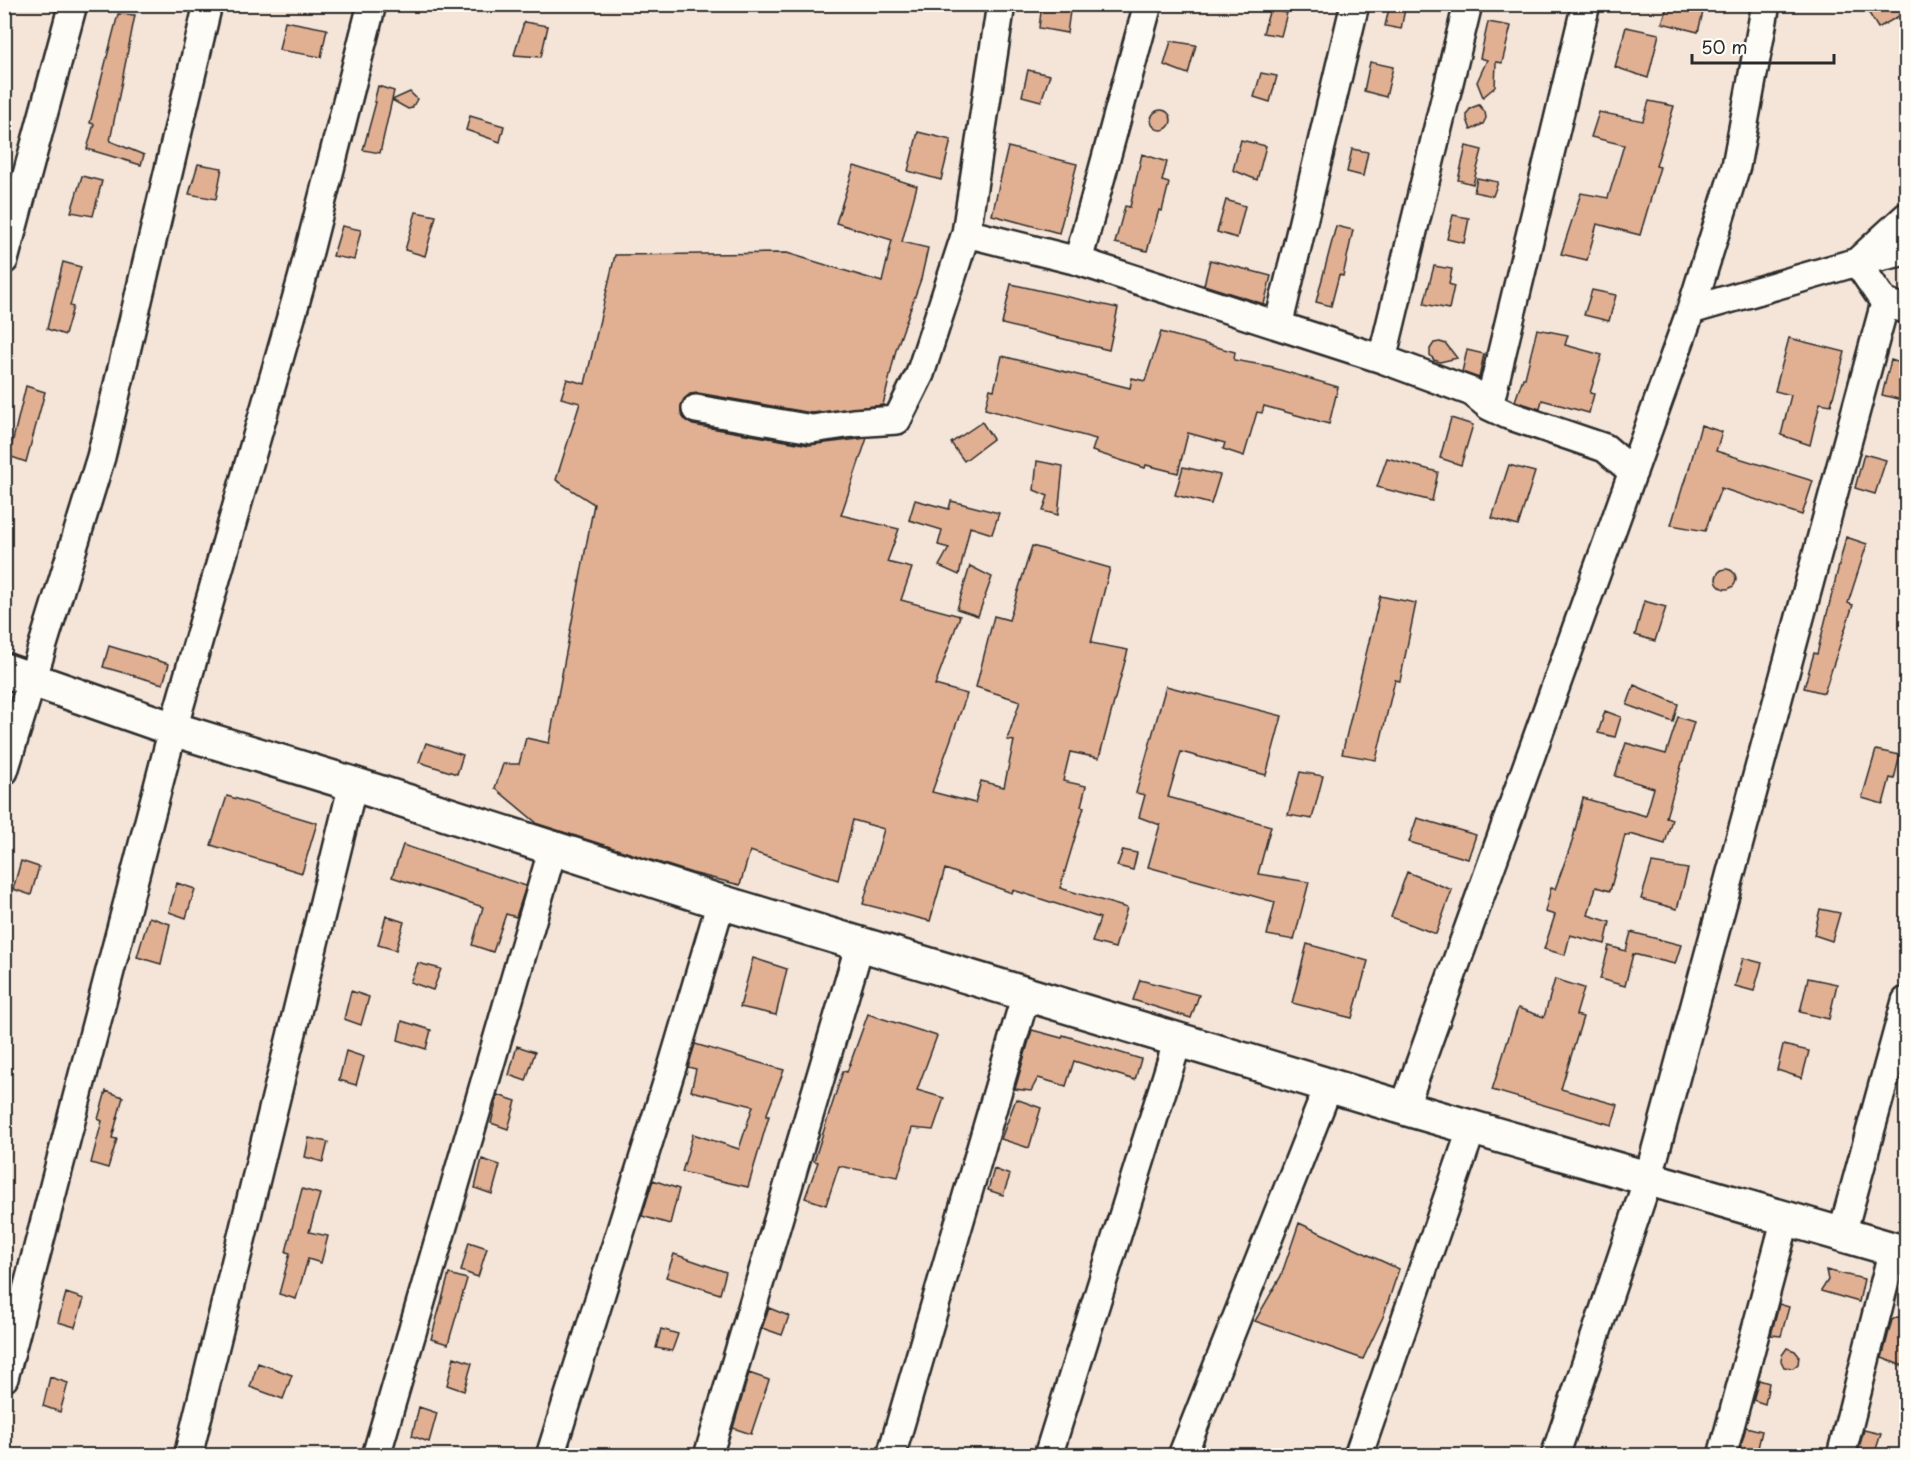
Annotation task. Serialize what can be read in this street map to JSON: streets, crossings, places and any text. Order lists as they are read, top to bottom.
{
  "scale_bar": "50 m"
}
